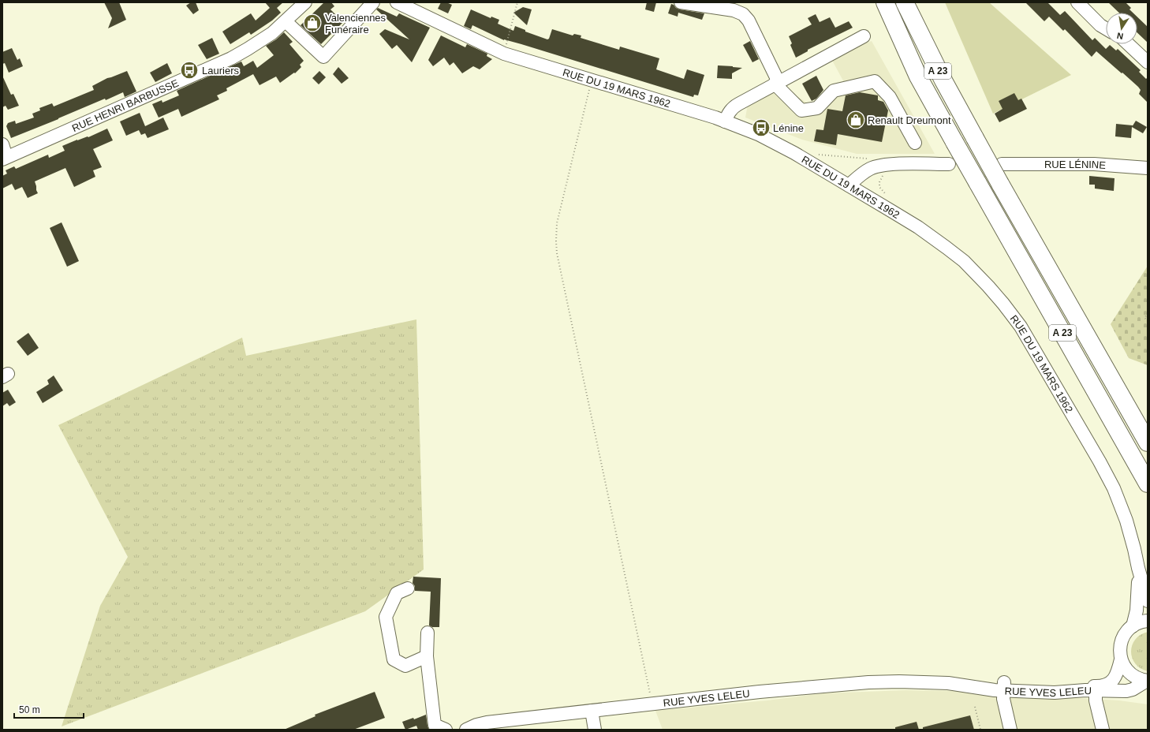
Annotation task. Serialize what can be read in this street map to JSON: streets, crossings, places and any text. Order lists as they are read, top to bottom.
{
  "streets": {
    "highway": ["A 23"],
    "street": [
      "RUE DU 19 MARS 1962",
      "RUE HENRI BARBUSSE",
      "RUE LÉNINE",
      "RUE YVES LELEU"
    ]
  },
  "crossings": [
    ["RUE DU 19 MARS 1962", "RUE YVES LELEU"]
  ],
  "places": {
    "shop": ["Valenciennes Funéraire", "Renault Dreumont"],
    "bus stop": ["Lauriers", "Lénine"]
  },
  "scale_bar": "50 m",
  "north": "bottom"
}
